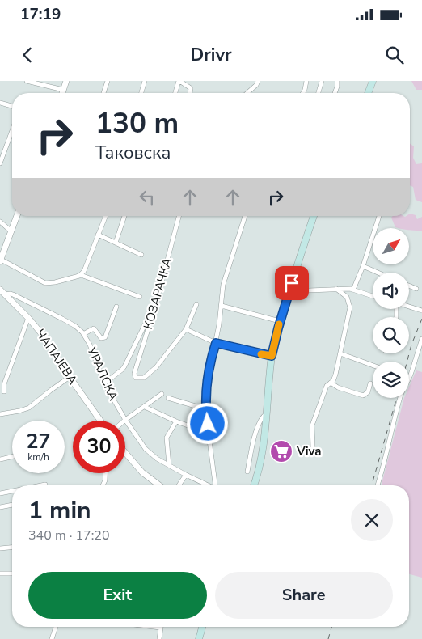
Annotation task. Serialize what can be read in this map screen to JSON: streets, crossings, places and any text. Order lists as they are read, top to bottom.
{
  "streets": {
    "street": ["КОЗАРАЧКА", "ЧАПАЈЕВА", "УРАЛСКА"]
  },
  "crossings": [
    ["ЧАПАЈЕВА", "УРАЛСКА"]
  ],
  "places": {
    "supermarket": ["Viva"]
  },
  "north": "top right",
  "page": {
    "status": "17:19",
    "header": "Drivr",
    "turn": ["130 m", "Таковска"],
    "speed": "27 km/h",
    "limit": "30",
    "heading": ["1 min", "340 m · 17:20"],
    "buttons": ["Exit", "Share"]
  }
}
